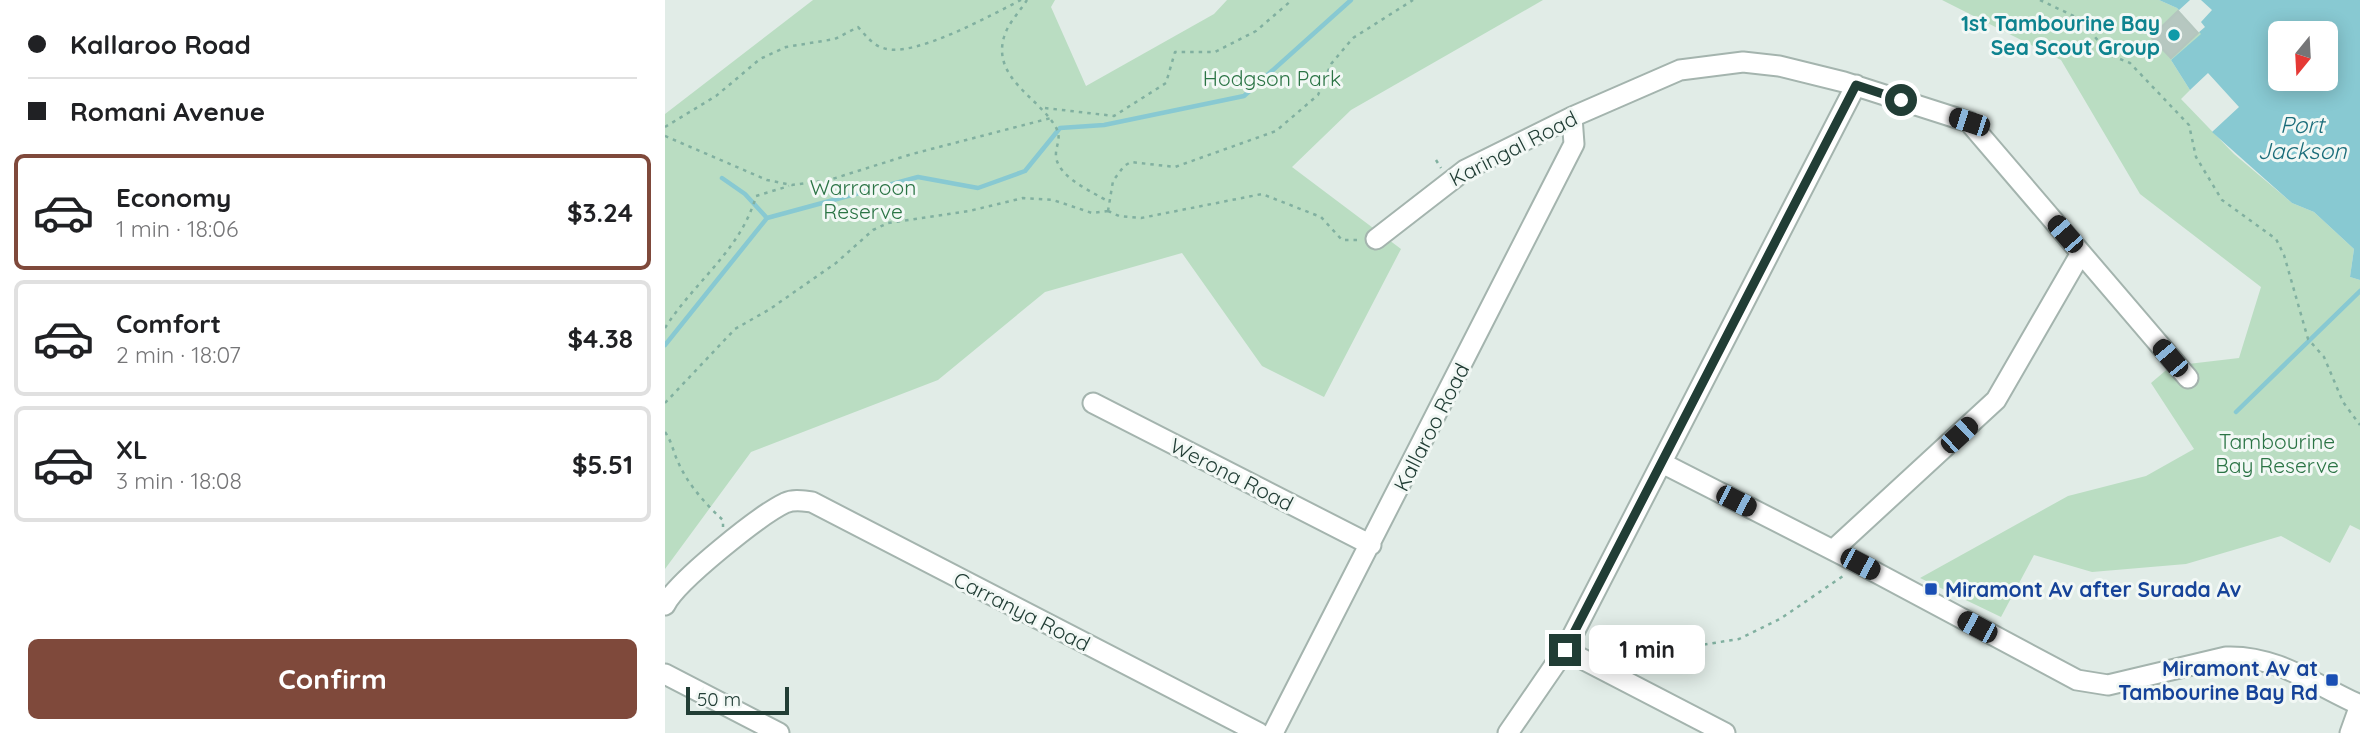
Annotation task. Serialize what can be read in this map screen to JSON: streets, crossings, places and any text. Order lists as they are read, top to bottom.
{
  "streets": {
    "street": [
      "Karingal Road",
      "Kallaroo Road",
      "Werona Road",
      "Carranya Road"
    ]
  },
  "crossings": [
    ["Karingal Road", "Kallaroo Road"],
    ["Kallaroo Road", "Werona Road"]
  ],
  "water": ["Port Jackson"],
  "parks": ["Hodgson Park", "Warraroon Reserve", "Tambourine Bay Reserve"],
  "places": {
    "other": ["1st Tambourine Bay Sea Scout Group"],
    "transit": ["Miramont Av after Surada Av", "Miramont Av at Tambourine Bay Rd"]
  },
  "scale_bar": "50 m",
  "north": "bottom",
  "page": {
    "banner": ["Kallaroo Road", "Romani Avenue"],
    "list": [
      {
        "name": "Economy",
        "note": "1 min · 18:06",
        "value": "$3.24"
      },
      {
        "name": "Comfort",
        "note": "2 min · 18:07",
        "value": "$4.38"
      },
      {
        "name": "XL",
        "note": "3 min · 18:08",
        "value": "$5.51"
      }
    ],
    "buttons": "Confirm",
    "bubble": "1 min",
    "scale": "50 m"
  }
}
